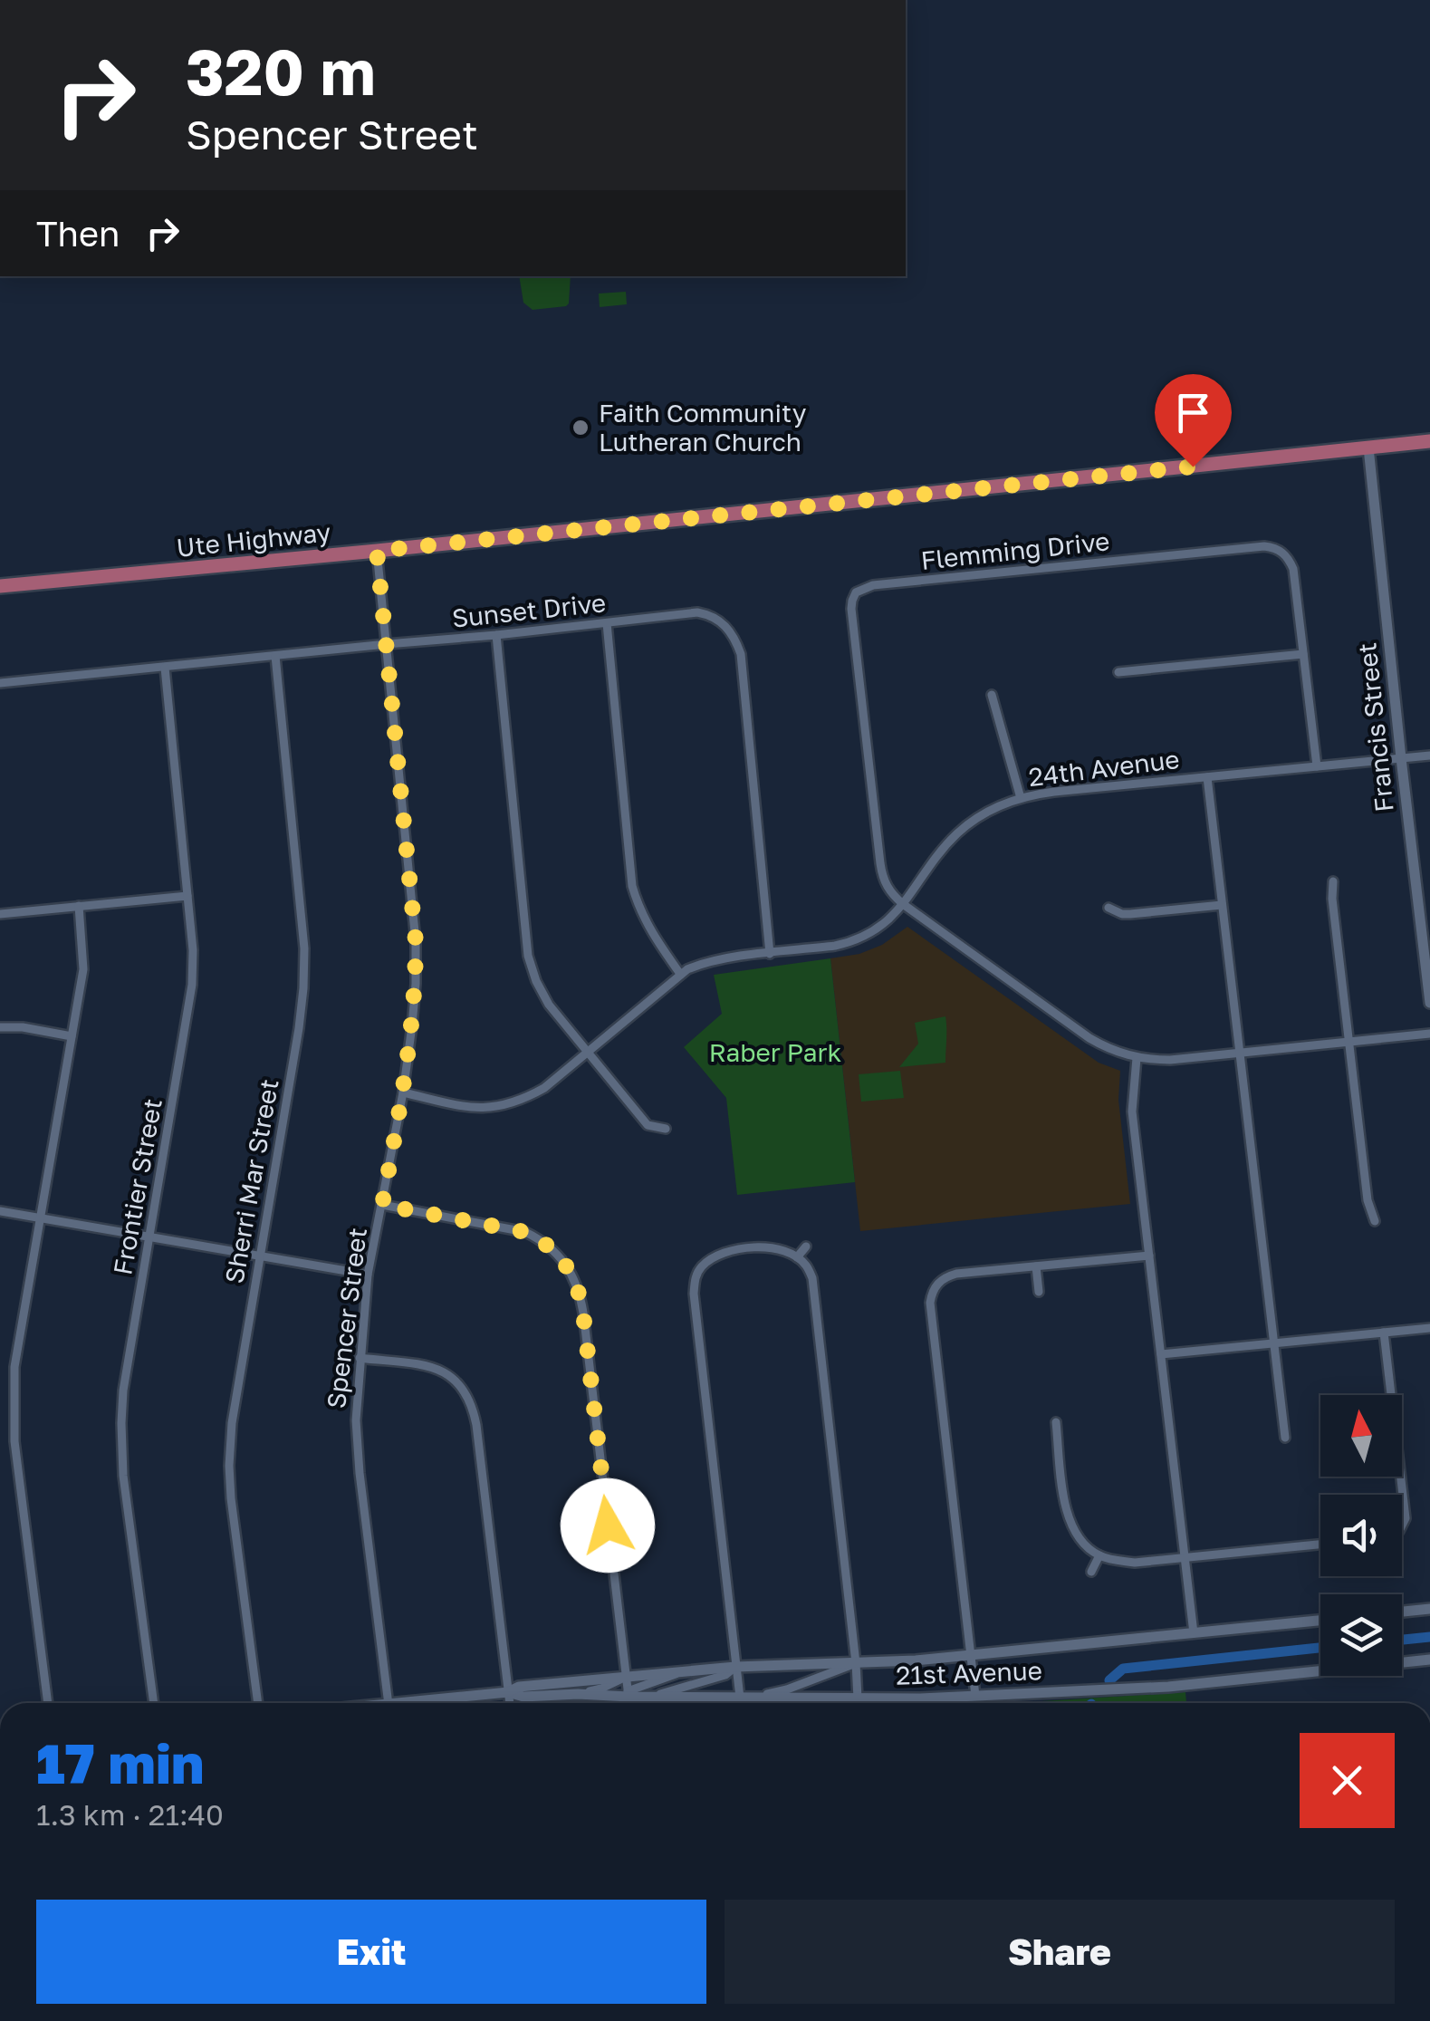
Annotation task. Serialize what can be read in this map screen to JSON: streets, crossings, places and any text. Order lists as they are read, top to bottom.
{
  "streets": {
    "main road": ["Ute Highway"],
    "street": [
      "Flemming Drive",
      "Sunset Drive",
      "Francis Street",
      "24th Avenue",
      "Sherri Mar Street",
      "Frontier Street",
      "Spencer Street",
      "21st Avenue"
    ]
  },
  "crossings": [
    ["Ute Highway", "Francis Street"],
    ["Ute Highway", "Spencer Street"],
    ["Sunset Drive", "24th Avenue"],
    ["Sunset Drive", "Sherri Mar Street"],
    ["Sunset Drive", "Frontier Street"],
    ["Sunset Drive", "Spencer Street"],
    ["Francis Street", "24th Avenue"],
    ["24th Avenue", "Spencer Street"]
  ],
  "parks": ["Raber Park"],
  "places": ["Faith Community Lutheran Church"],
  "north": "top",
  "page": {
    "turn": ["320 m", "Spencer Street"],
    "then": "Then",
    "heading": ["17 min", "1.3 km · 21:40"],
    "buttons": ["Exit", "Share"]
  }
}
